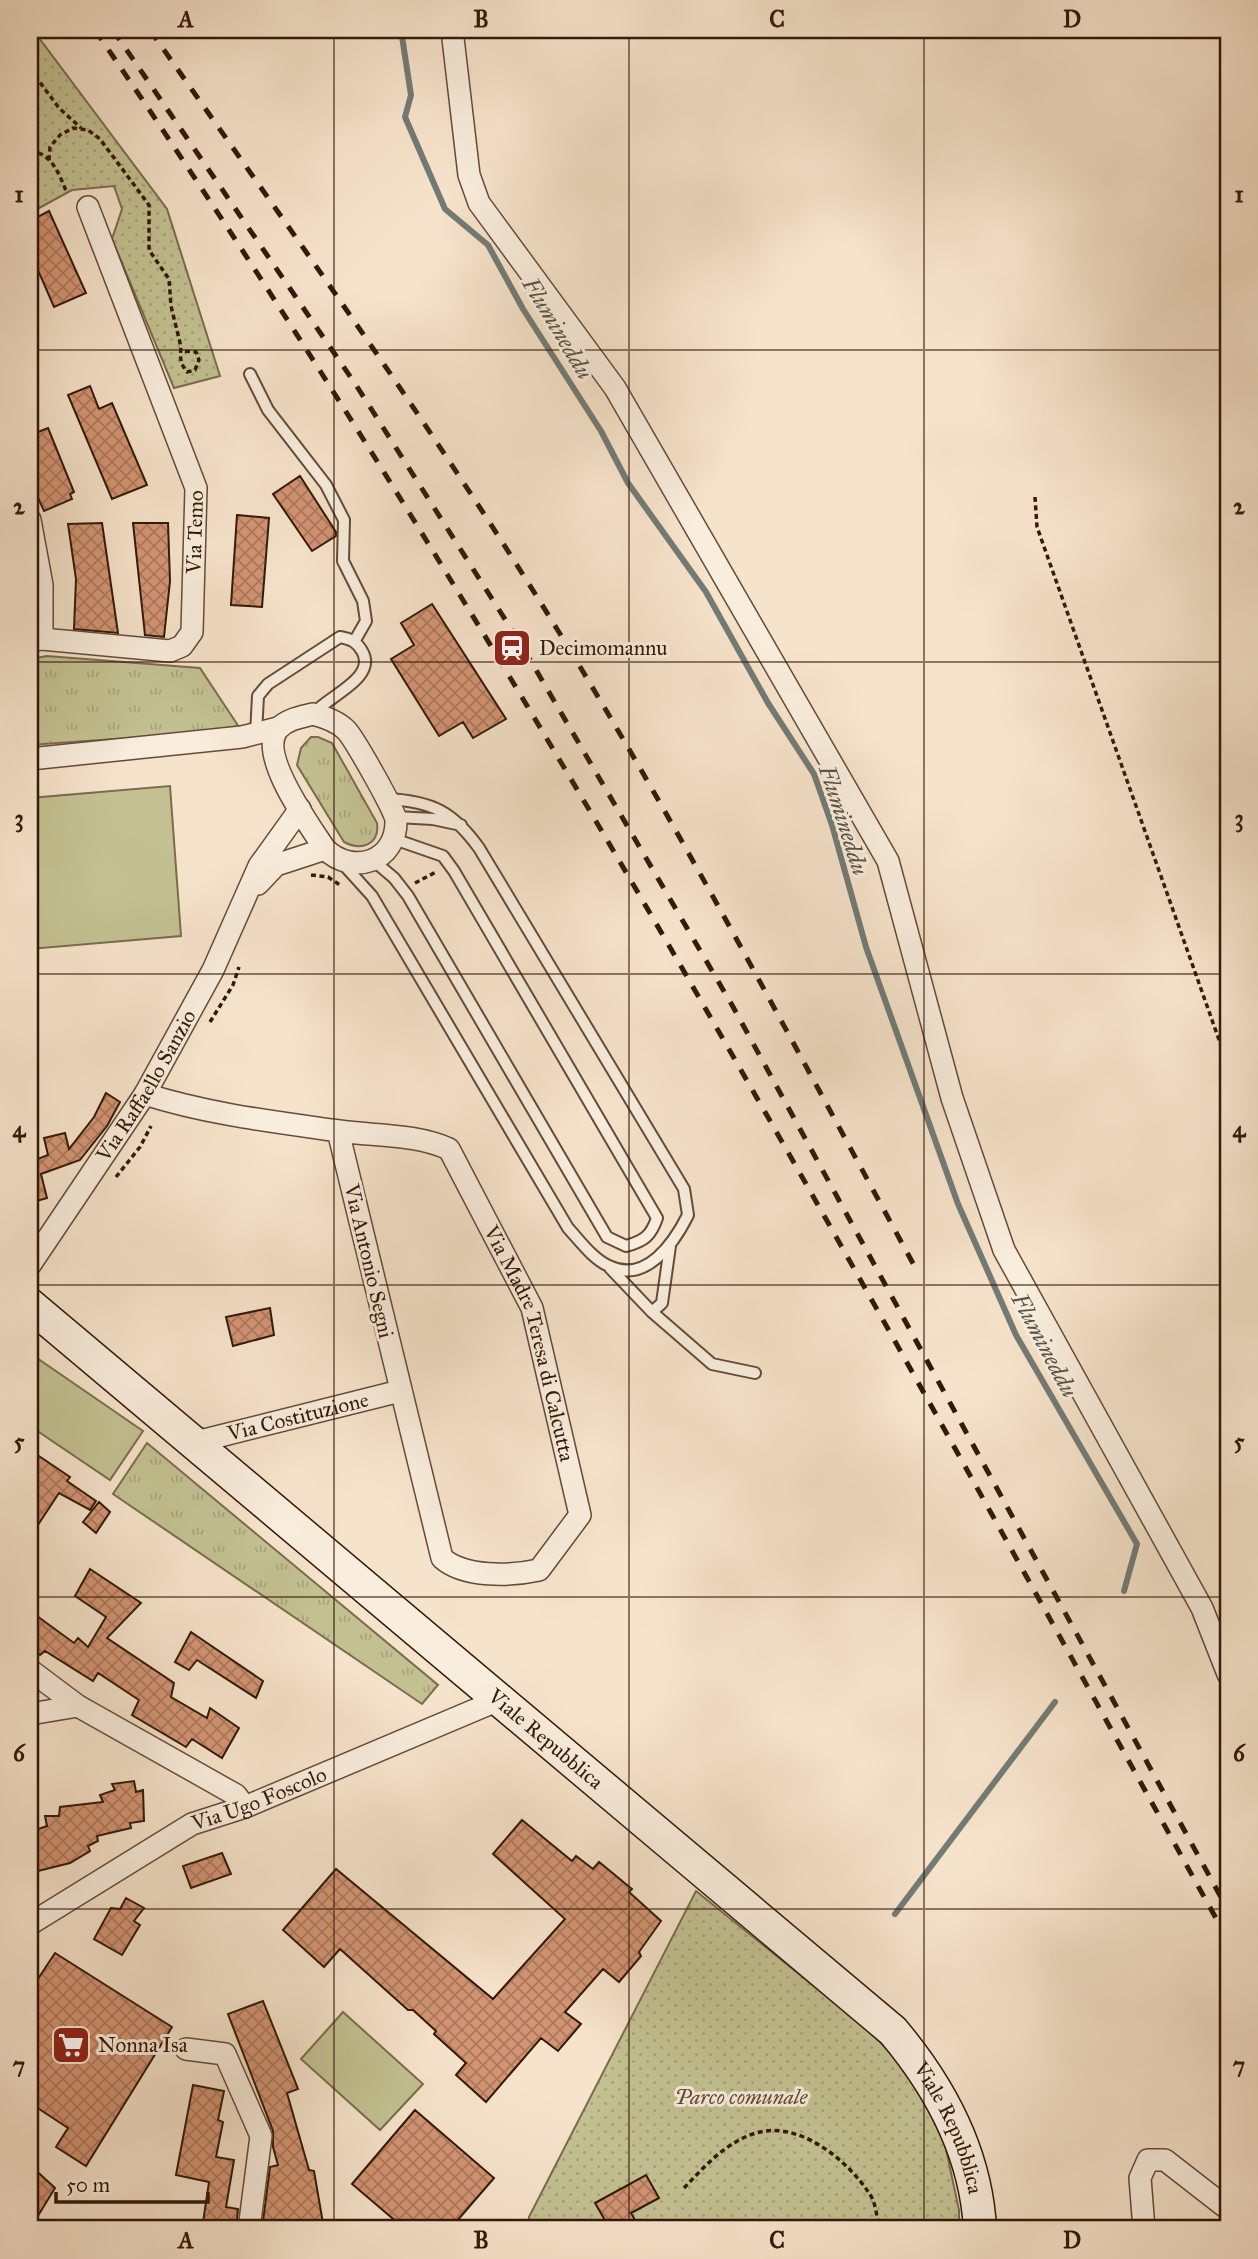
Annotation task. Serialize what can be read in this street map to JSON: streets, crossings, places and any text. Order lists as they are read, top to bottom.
{
  "streets": {
    "main road": ["Viale Repubblica"],
    "street": [
      "Via Temo",
      "Via Raffaello Sanzio",
      "Via Antonio Segni",
      "Via Madre Teresa di Calcutta",
      "Via Costituzione",
      "Via Ugo Foscolo"
    ]
  },
  "crossings": [
    ["Via Raffaello Sanzio", "Via Madre Teresa di Calcutta"],
    ["Via Antonio Segni", "Via Madre Teresa di Calcutta"],
    ["Via Antonio Segni", "Via Costituzione"],
    ["Via Madre Teresa di Calcutta", "Via Costituzione"],
    ["Via Costituzione", "Viale Repubblica"],
    ["Viale Repubblica", "Via Ugo Foscolo"]
  ],
  "water": ["Flumineddu"],
  "parks": ["Parco comunale"],
  "places": {
    "station": ["Decimomannu"],
    "supermarket": ["Nonna Isa"]
  },
  "scale_bar": "50 m",
  "grid": {
    "columns": [
      "A",
      "B",
      "C",
      "D"
    ],
    "rows": [
      "1",
      "2",
      "3",
      "4",
      "5",
      "6",
      "7"
    ]
  }
}
